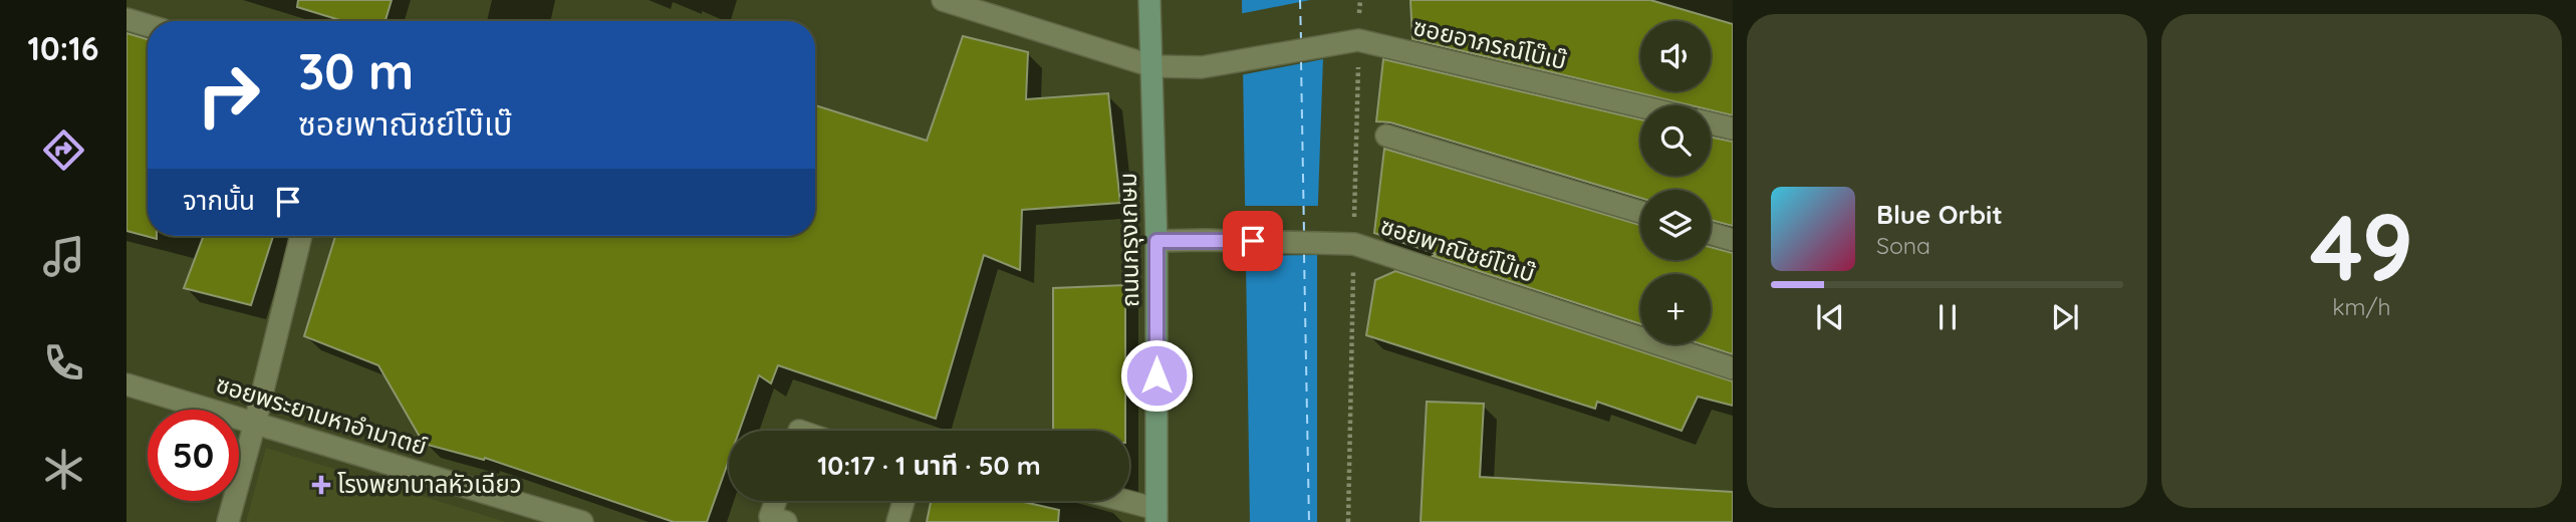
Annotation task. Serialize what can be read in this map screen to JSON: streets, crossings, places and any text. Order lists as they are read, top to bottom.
{
  "streets": {
    "main road": ["ถนนกรุงเกษม"],
    "street": ["ซอยอาภรณ์โบ๊เบ๊", "ซอยพาณิชย์โบ๊เบ๊", "ซอยพระยามหาอำมาตย์"]
  },
  "crossings": [
    ["ซอยอาภรณ์โบ๊เบ๊", "ถนนกรุงเกษม"],
    ["ถนนกรุงเกษม", "ซอยพาณิชย์โบ๊เบ๊"]
  ],
  "places": {
    "health": ["โรงพยาบาลหัวเฉียว"]
  },
  "page": {
    "tabs": "10:16",
    "tile": ["49", "km/h"],
    "map_buttons": "+",
    "turn": ["30 m", "ซอยพาณิชย์โบ๊เบ๊"],
    "then": "จากนั้น",
    "song": ["Blue Orbit", "Sona"],
    "limit": "50",
    "trip": "10:17 · 1 นาที · 50 m"
  }
}
